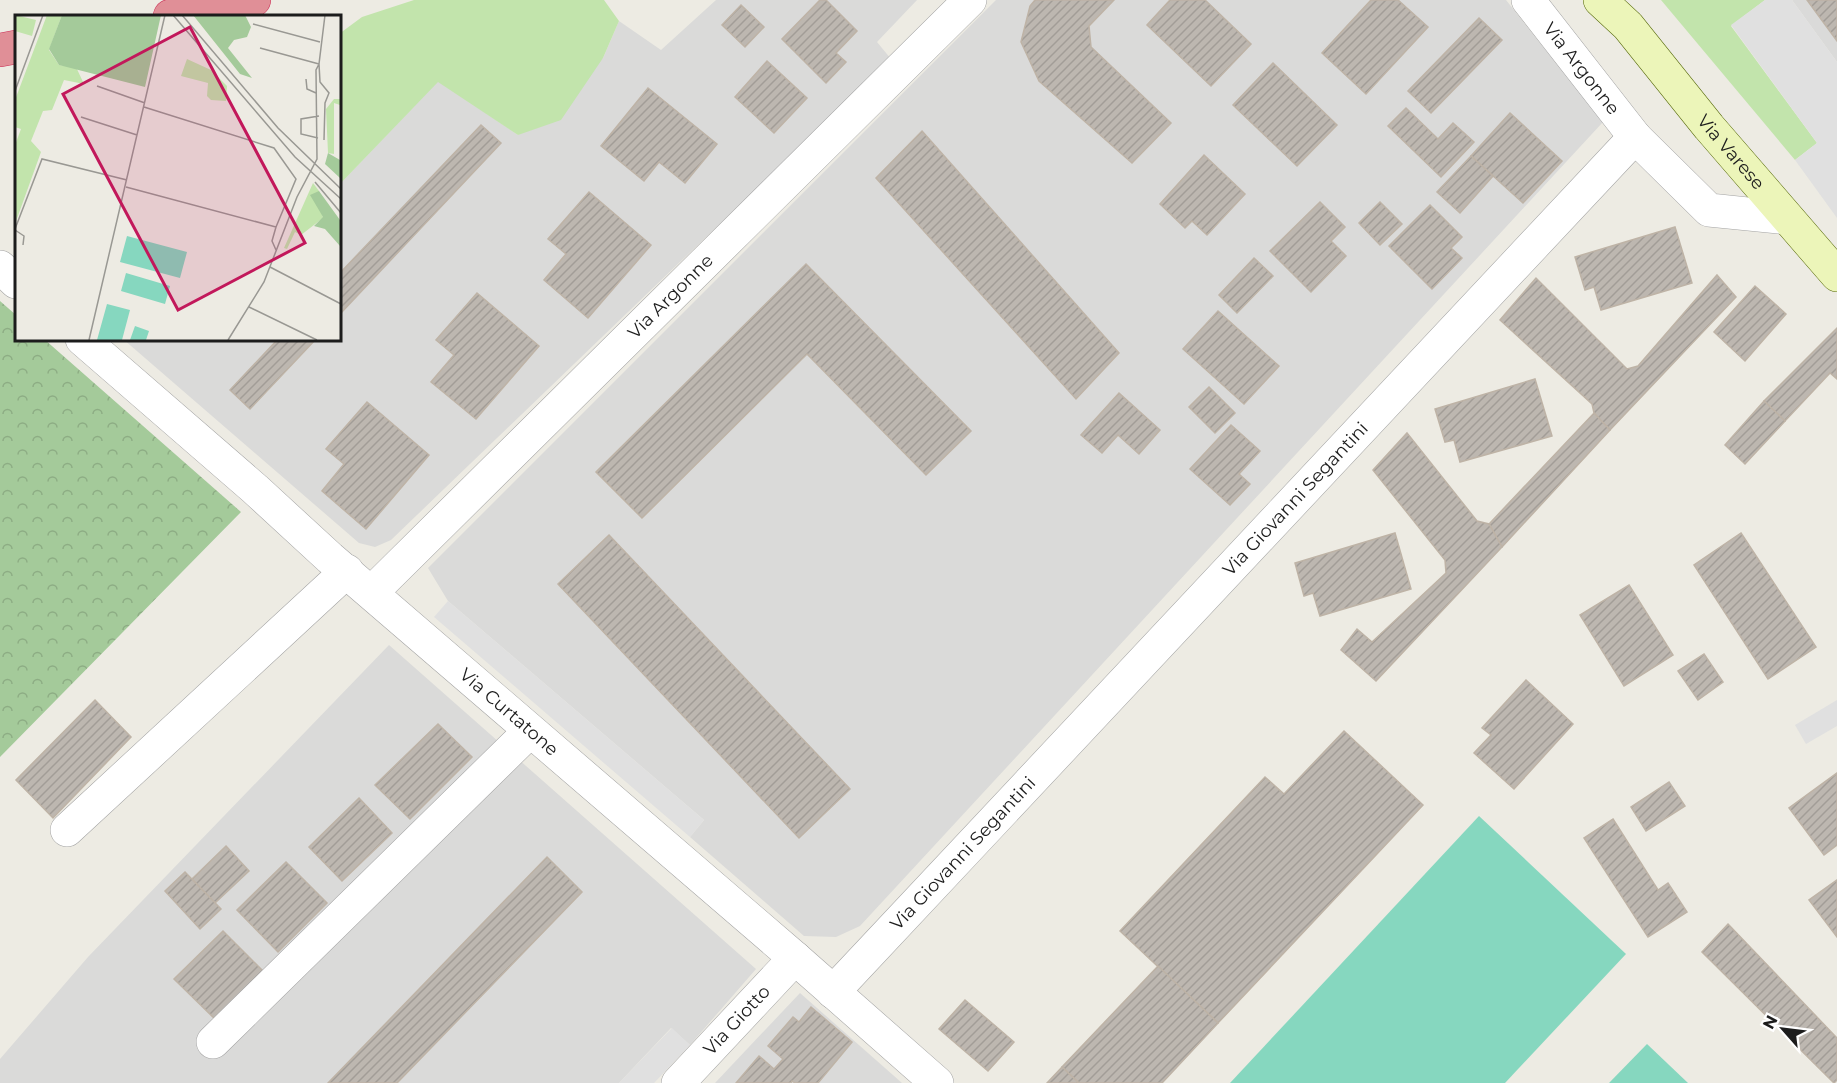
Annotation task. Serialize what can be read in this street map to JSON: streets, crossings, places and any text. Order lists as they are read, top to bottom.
{
  "streets": {
    "main road": ["Via Varese"],
    "street": [
      "Via Argonne",
      "Via Giovanni Segantini",
      "Via Curtatone",
      "Via Giotto"
    ]
  },
  "crossings": [
    ["Via Argonne", "Via Giovanni Segantini"],
    ["Via Argonne", "Via Curtatone"],
    ["Via Giovanni Segantini", "Via Curtatone"],
    ["Via Curtatone", "Via Giotto"]
  ],
  "north": "top left"
}
